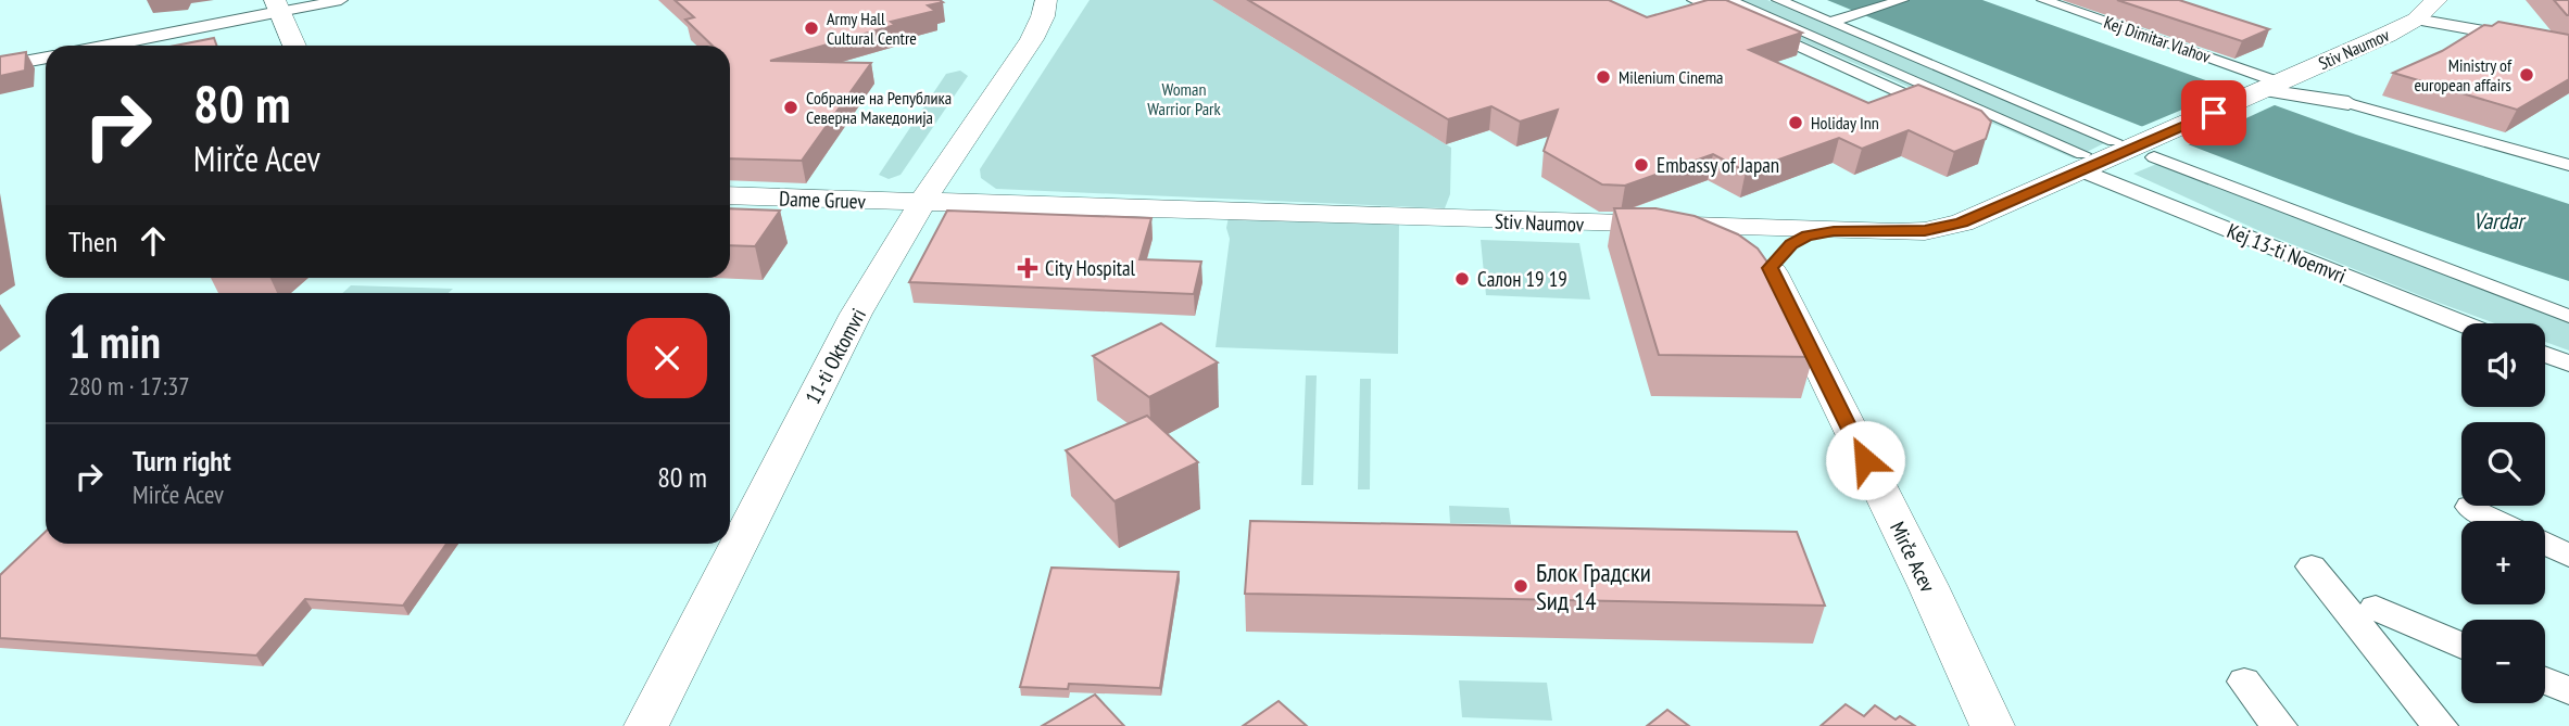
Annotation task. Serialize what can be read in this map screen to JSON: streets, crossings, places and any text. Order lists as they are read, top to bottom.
{
  "streets": {
    "street": [
      "Kej Dimitar Vlahov",
      "Stiv Naumov",
      "Dame Gruev",
      "Kej 13-ti Noemvri",
      "11-ti Oktomvri",
      "Mirče Acev"
    ]
  },
  "crossings": [
    ["Kej Dimitar Vlahov", "Stiv Naumov"],
    ["Stiv Naumov", "Dame Gruev"],
    ["Stiv Naumov", "Kej 13-ti Noemvri"],
    ["Stiv Naumov", "11-ti Oktomvri"],
    ["Dame Gruev", "11-ti Oktomvri"]
  ],
  "water": ["Vardar"],
  "parks": ["Woman Warrior Park"],
  "places": {
    "other": [
      "Army Hall Cultural Centre",
      "Ministry of european affairs",
      "Milenium Cinema",
      "Собрание на Република Северна Македонија",
      "Holiday Inn",
      "Embassy of Japan",
      "Салон 19 19",
      "Блок Градски Sид 14"
    ],
    "health": ["City Hospital"]
  },
  "page": {
    "turn": ["80 m", "Mirče Acev"],
    "then": "Then",
    "heading": ["1 min", "280 m · 17:37"],
    "map_buttons": ["+", "−"],
    "list": [
      {
        "name": "Turn right",
        "note": "Mirče Acev",
        "value": "80 m"
      }
    ]
  }
}
